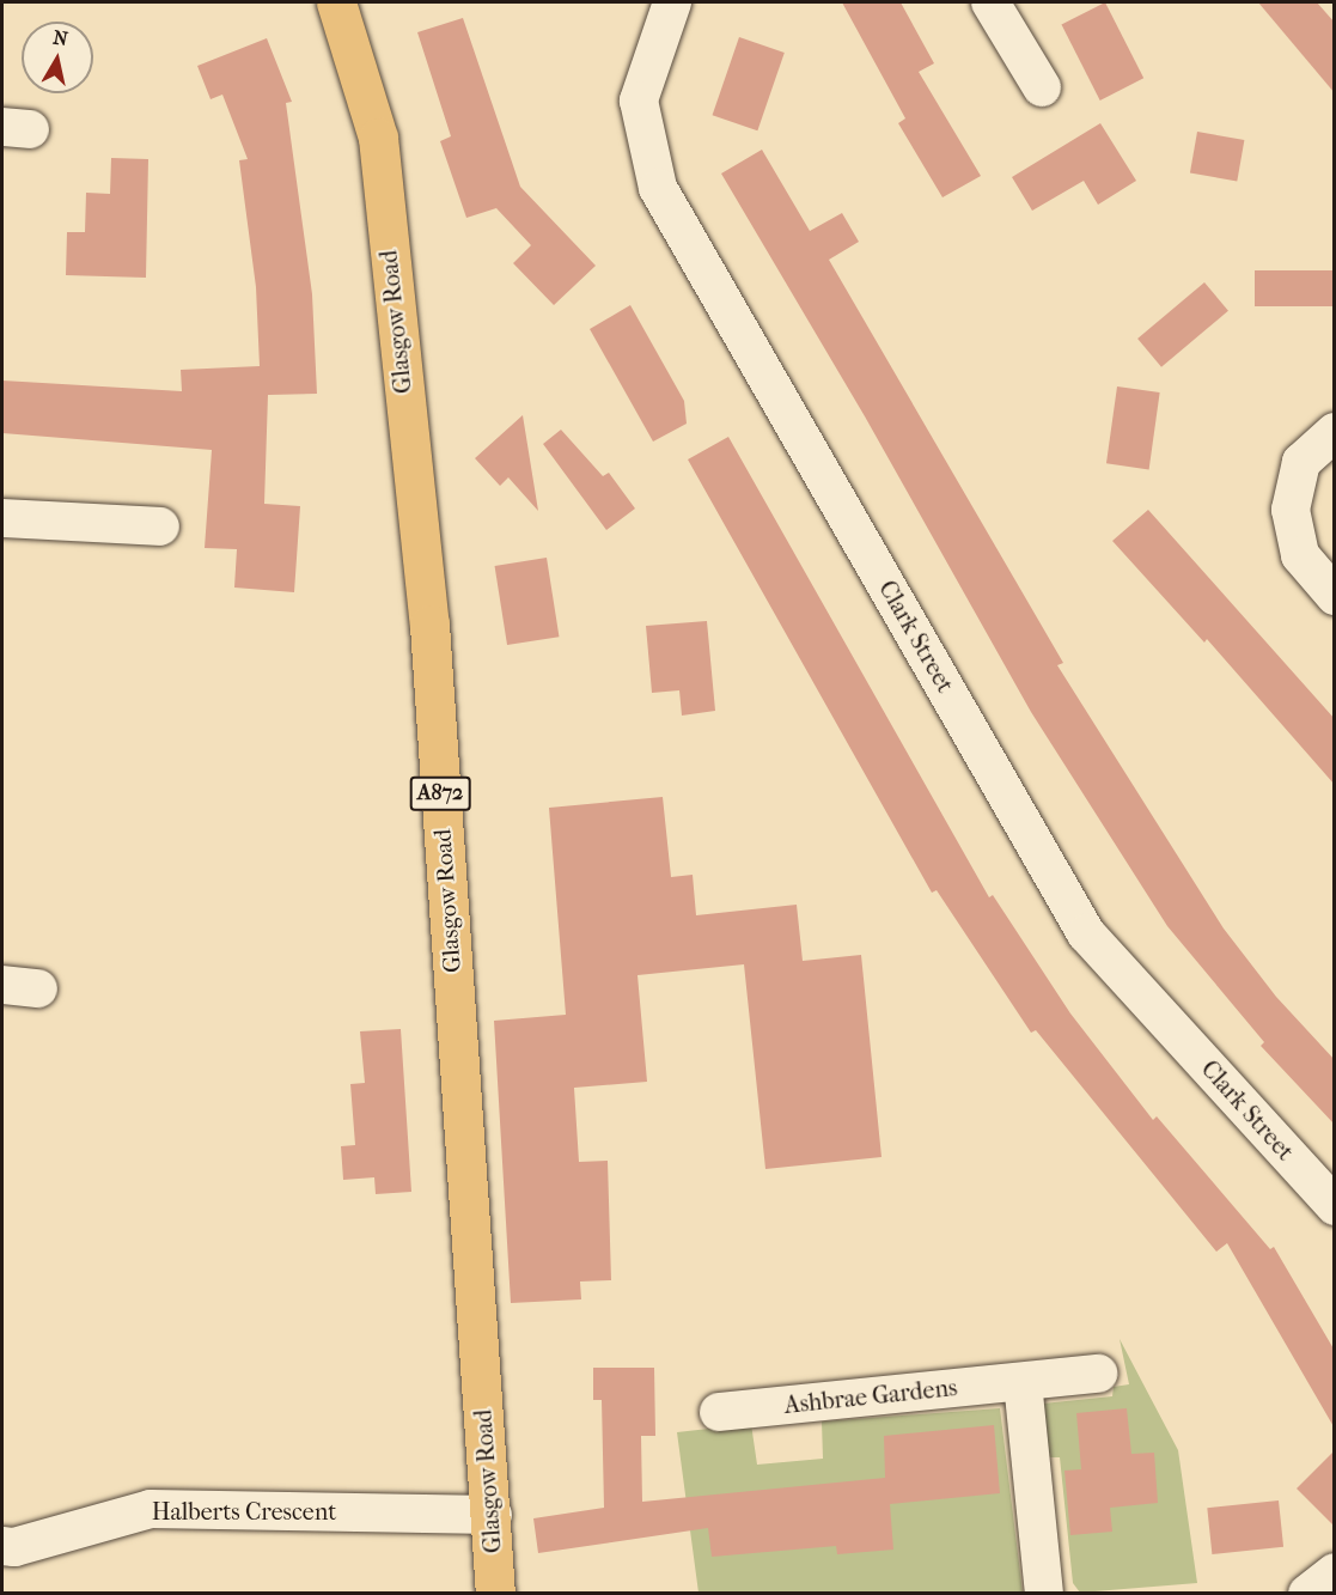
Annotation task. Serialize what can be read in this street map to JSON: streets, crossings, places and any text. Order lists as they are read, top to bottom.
{
  "streets": {
    "main road": ["Glasgow Road", "A872"],
    "street": ["Clark Street", "Ashbrae Gardens", "Halberts Crescent"]
  },
  "crossings": [
    ["Glasgow Road", "Halberts Crescent"]
  ],
  "north": "top"
}
